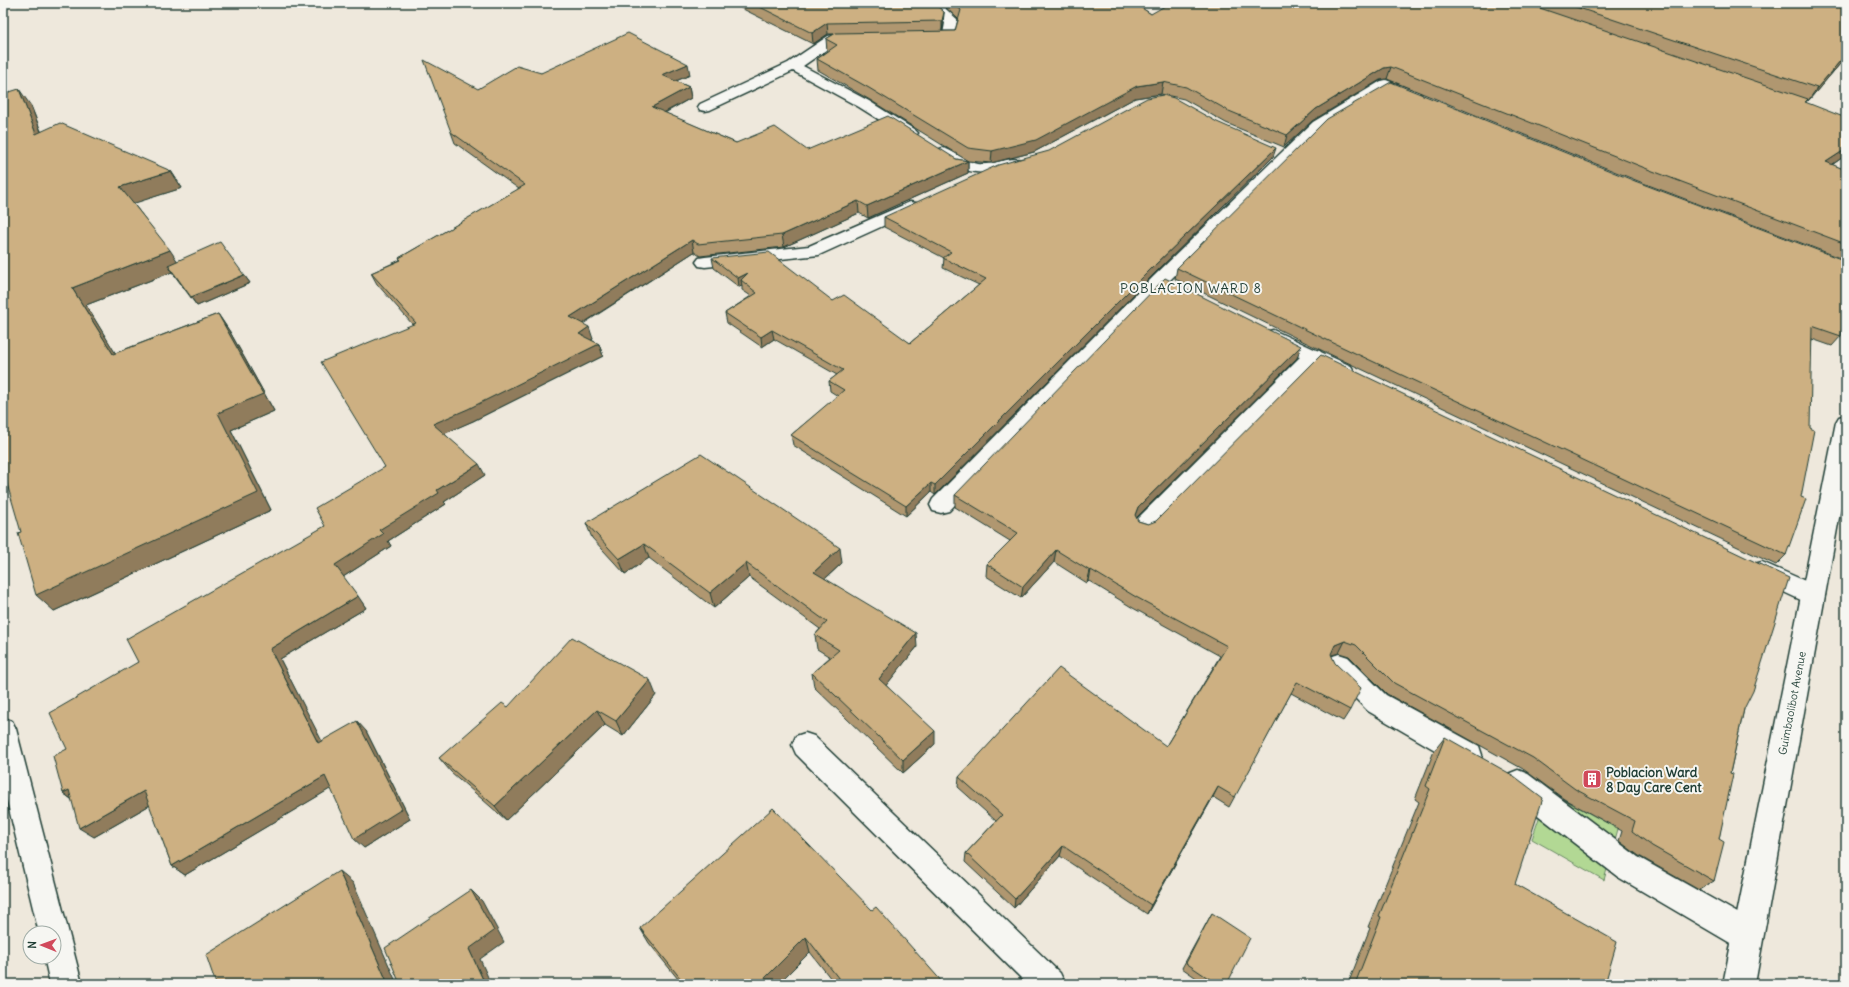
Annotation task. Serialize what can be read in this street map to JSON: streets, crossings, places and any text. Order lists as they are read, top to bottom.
{
  "streets": {
    "street": ["Guimbaolibot Avenue"]
  },
  "districts": ["POBLACION WARD 8"],
  "places": {
    "building": ["Poblacion Ward 8 Day Care Cent"]
  },
  "north": "left"
}
